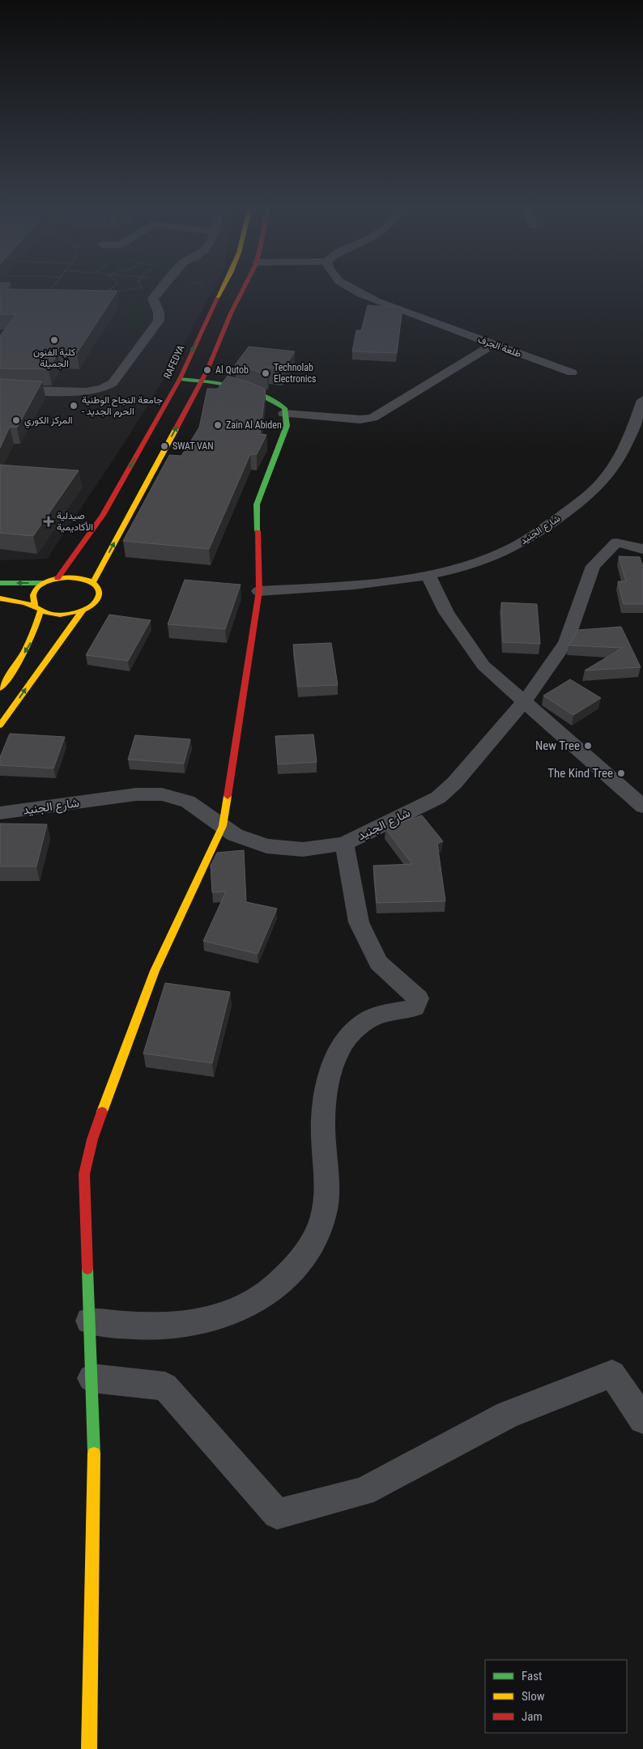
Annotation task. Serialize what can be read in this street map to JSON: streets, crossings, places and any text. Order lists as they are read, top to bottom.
{
  "streets": {
    "main road": ["RAFEDYA"],
    "street": ["طلعة الجرف", "شارع الجنيد"]
  },
  "places": {
    "other": [
      "كلية الفنون الجميلة",
      "Al Qutob",
      "Technolab Electronics",
      "جامعة النجاح الوطنية - الحرم الجديد",
      "المركز الكوري",
      "Zain Al Abiden",
      "SWAT VAN",
      "New Tree",
      "The Kind Tree"
    ],
    "health": ["صيدلية الأكاديمية"]
  },
  "legend": ["Fast", "Slow", "Jam"]
}
